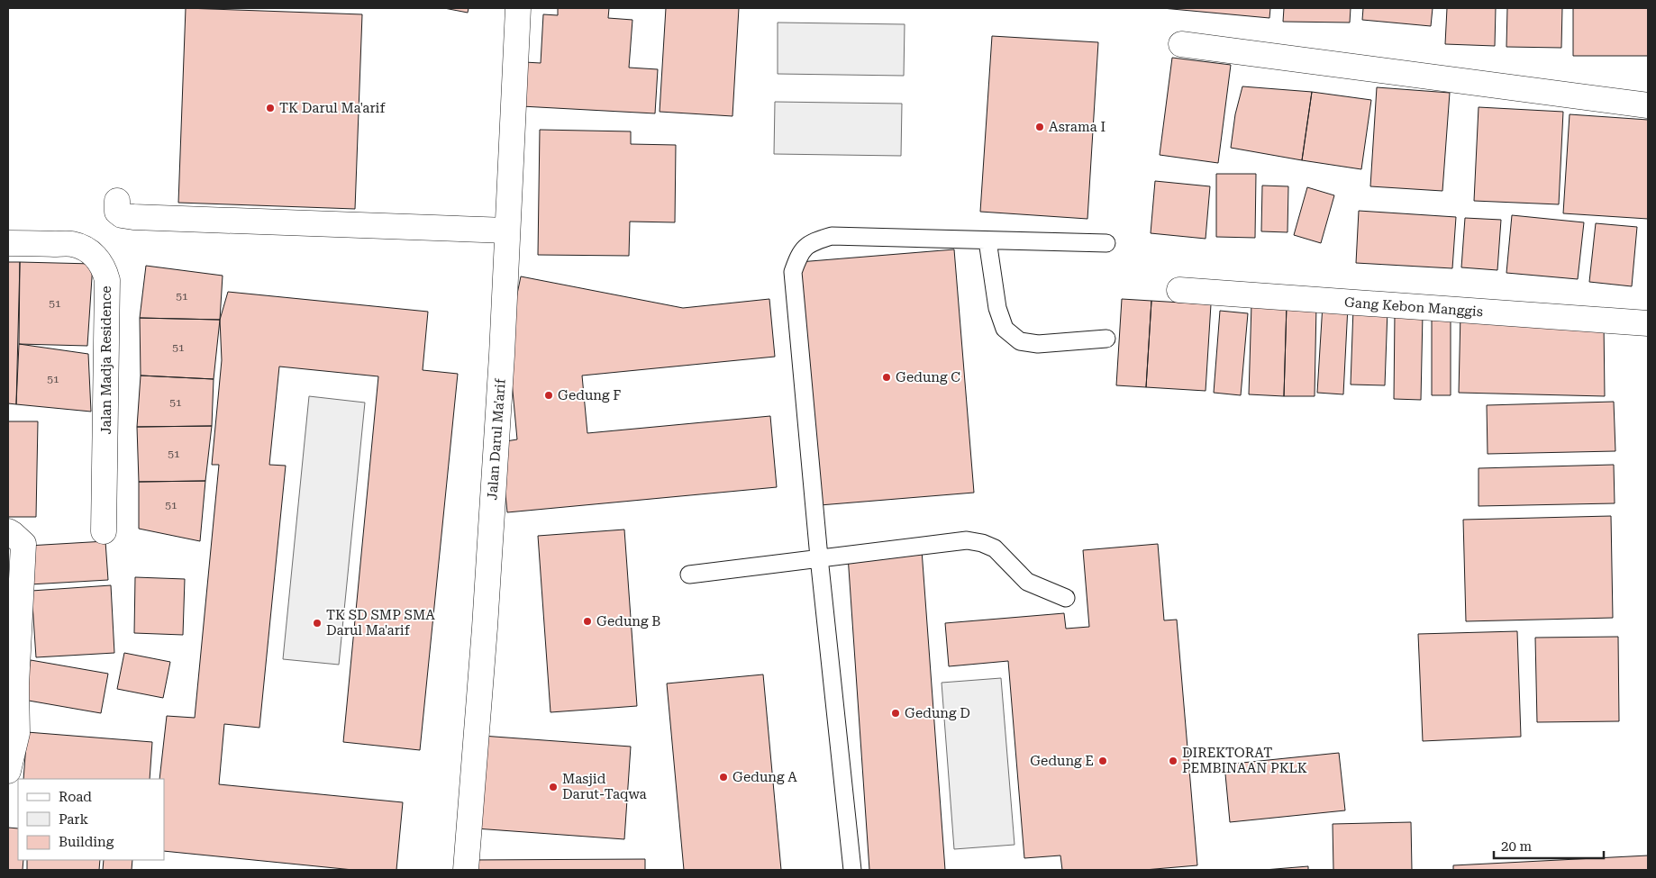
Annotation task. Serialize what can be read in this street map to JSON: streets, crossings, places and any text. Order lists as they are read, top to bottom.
{
  "streets": {
    "street": ["Gang Kebon Manggis", "Jalan Madja Residence", "Jalan Darul Ma'arif"]
  },
  "places": [
    "TK Darul Ma'arif",
    "Asrama I",
    "Gedung C",
    "Gedung F",
    "Gedung B",
    "TK SD SMP SMA Darul Ma'arif",
    "Gedung D",
    "Gedung E",
    "DIREKTORAT PEMBINAAN PKLK",
    "Gedung A",
    "Masjid Darut-Taqwa"
  ],
  "house_numbers": [
    "51",
    "51",
    "51",
    "51",
    "51",
    "51",
    "51"
  ],
  "legend": ["Road", "Park", "Building"],
  "scale_bar": "20 m"
}
